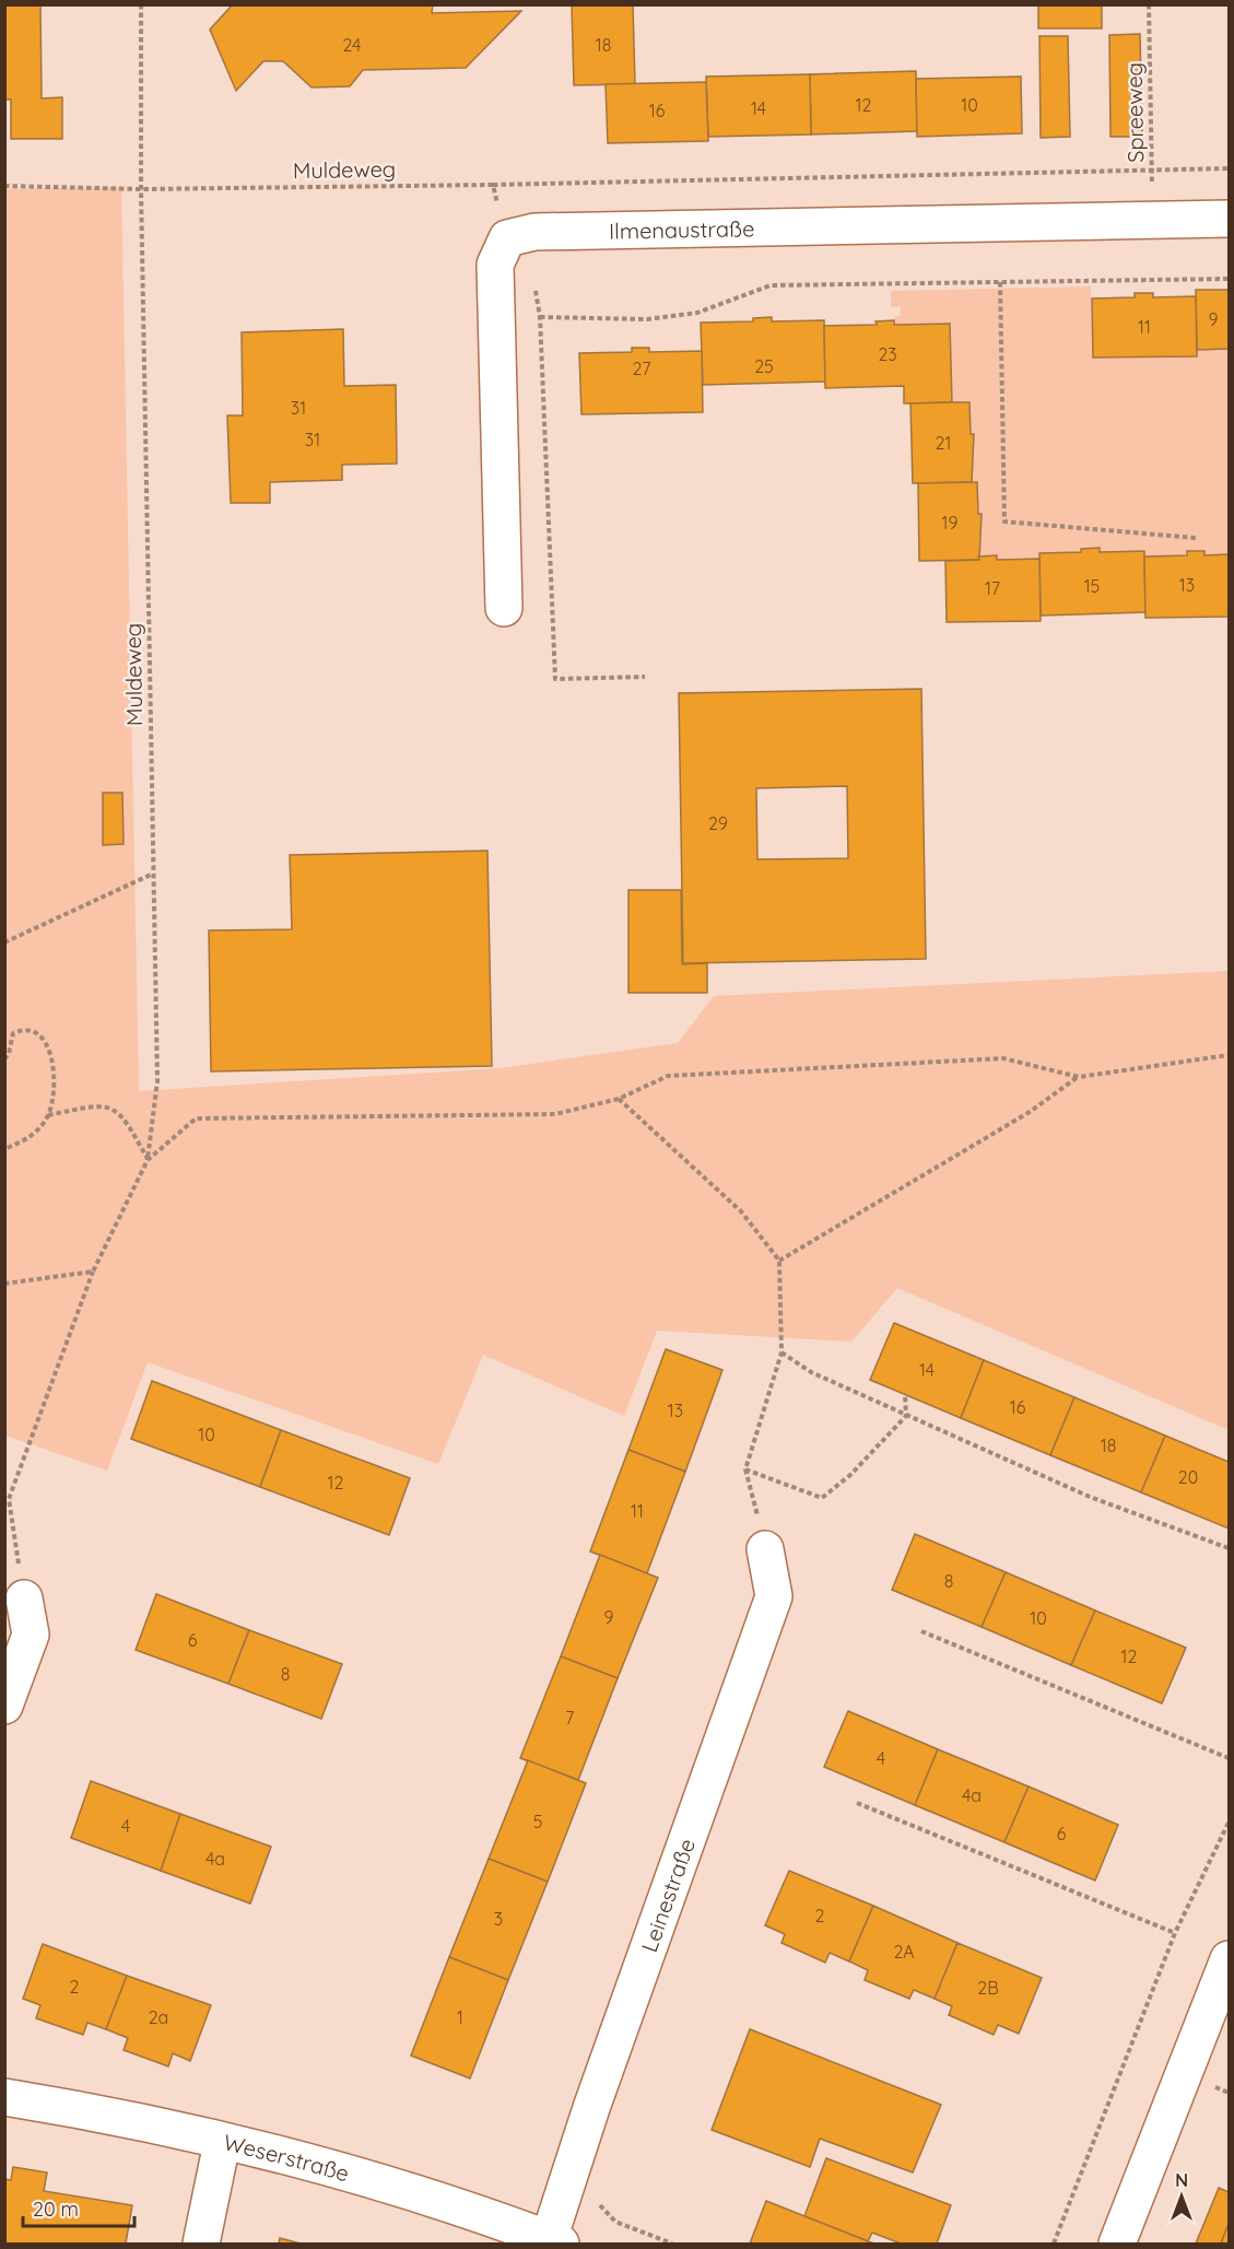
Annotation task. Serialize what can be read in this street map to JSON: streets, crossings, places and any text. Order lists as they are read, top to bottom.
{
  "streets": {
    "street": ["Ilmenaustraße", "Leinestraße", "Weserstraße"],
    "path": ["Spreeweg", "Muldeweg"]
  },
  "crossings": [
    ["Spreeweg", "Muldeweg"],
    ["Spreeweg", "Ilmenaustraße"],
    ["Leinestraße", "Weserstraße"]
  ],
  "house_numbers": [
    "24",
    "18",
    "12",
    "10",
    "14",
    "16",
    "9",
    "11",
    "23",
    "25",
    "27",
    "31",
    "31",
    "21",
    "19",
    "13",
    "15",
    "17",
    "29",
    "14",
    "16",
    "13",
    "10",
    "18",
    "20",
    "12",
    "11",
    "8",
    "9",
    "10",
    "6",
    "12",
    "8",
    "7",
    "4",
    "4a",
    "5",
    "4",
    "6",
    "4a",
    "2",
    "3",
    "2A",
    "2",
    "2B",
    "2a",
    "1"
  ],
  "scale_bar": "20 m",
  "north": "top"
}
